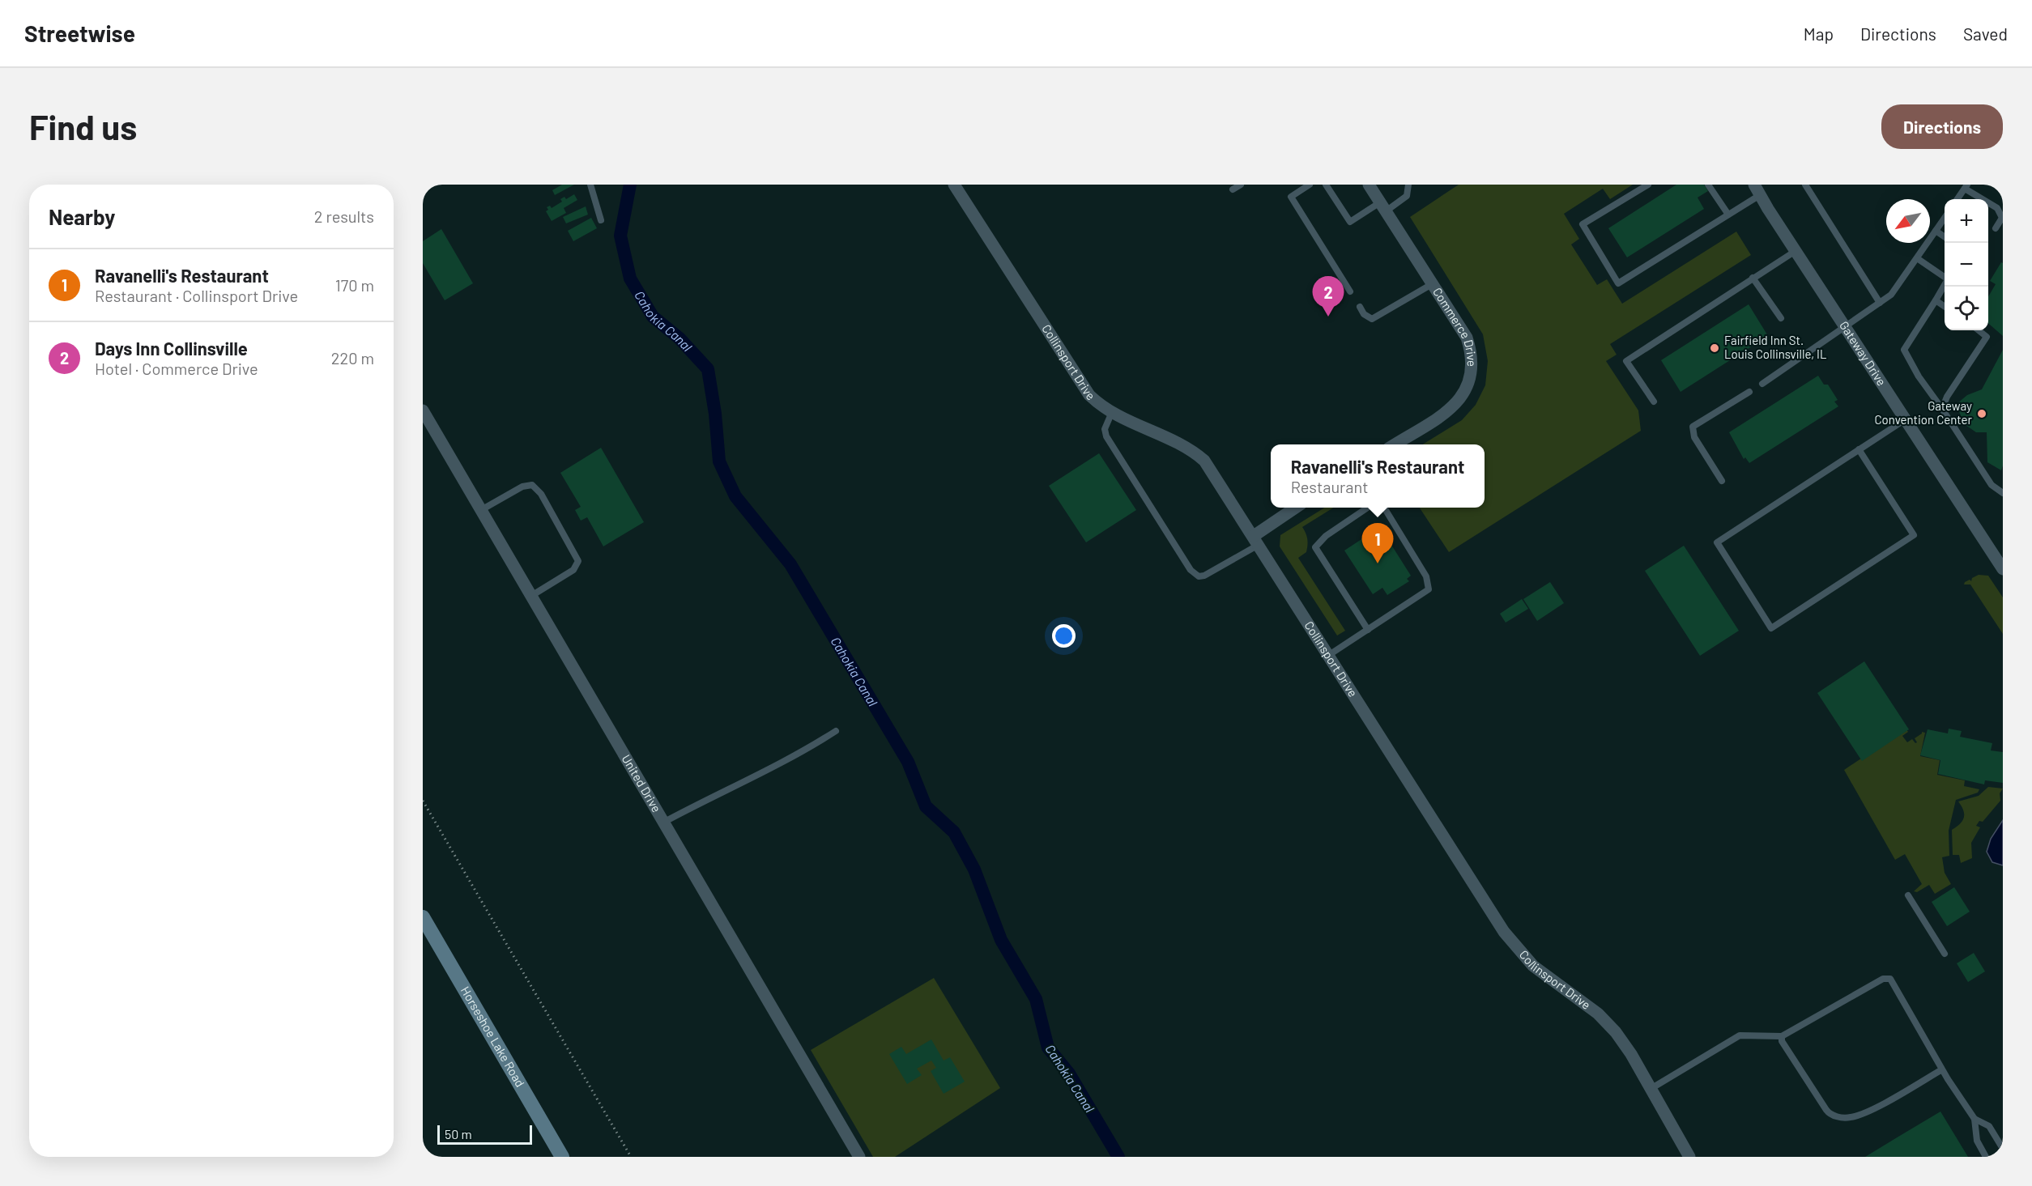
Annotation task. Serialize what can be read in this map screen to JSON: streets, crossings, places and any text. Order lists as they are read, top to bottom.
{
  "streets": {
    "main road": ["Horseshoe Lake Road"],
    "street": [
      "Commerce Drive",
      "Gateway Drive",
      "Collinsport Drive",
      "United Drive"
    ]
  },
  "water": ["Cahokia Canal"],
  "places": ["Fairfield Inn St. Louis Collinsville, IL", "Gateway Convention Center"],
  "scale_bar": "50 m",
  "north": "bottom left",
  "page": {
    "header": "Streetwise",
    "nav": ["Map", "Directions", "Saved"],
    "buttons": "Directions",
    "title": "Find us",
    "heading": ["Nearby", "2 results"],
    "map_buttons": ["+", "−"],
    "list": [
      {
        "mark": "1",
        "name": "Ravanelli's Restaurant",
        "note": "Restaurant · Collinsport Drive",
        "value": "170 m"
      },
      {
        "mark": "2",
        "name": "Days Inn Collinsville",
        "note": "Hotel · Commerce Drive",
        "value": "220 m"
      }
    ],
    "pins": ["2", "1"],
    "popup": ["Ravanelli's Restaurant", "Restaurant"],
    "scale": "50 m"
  }
}
